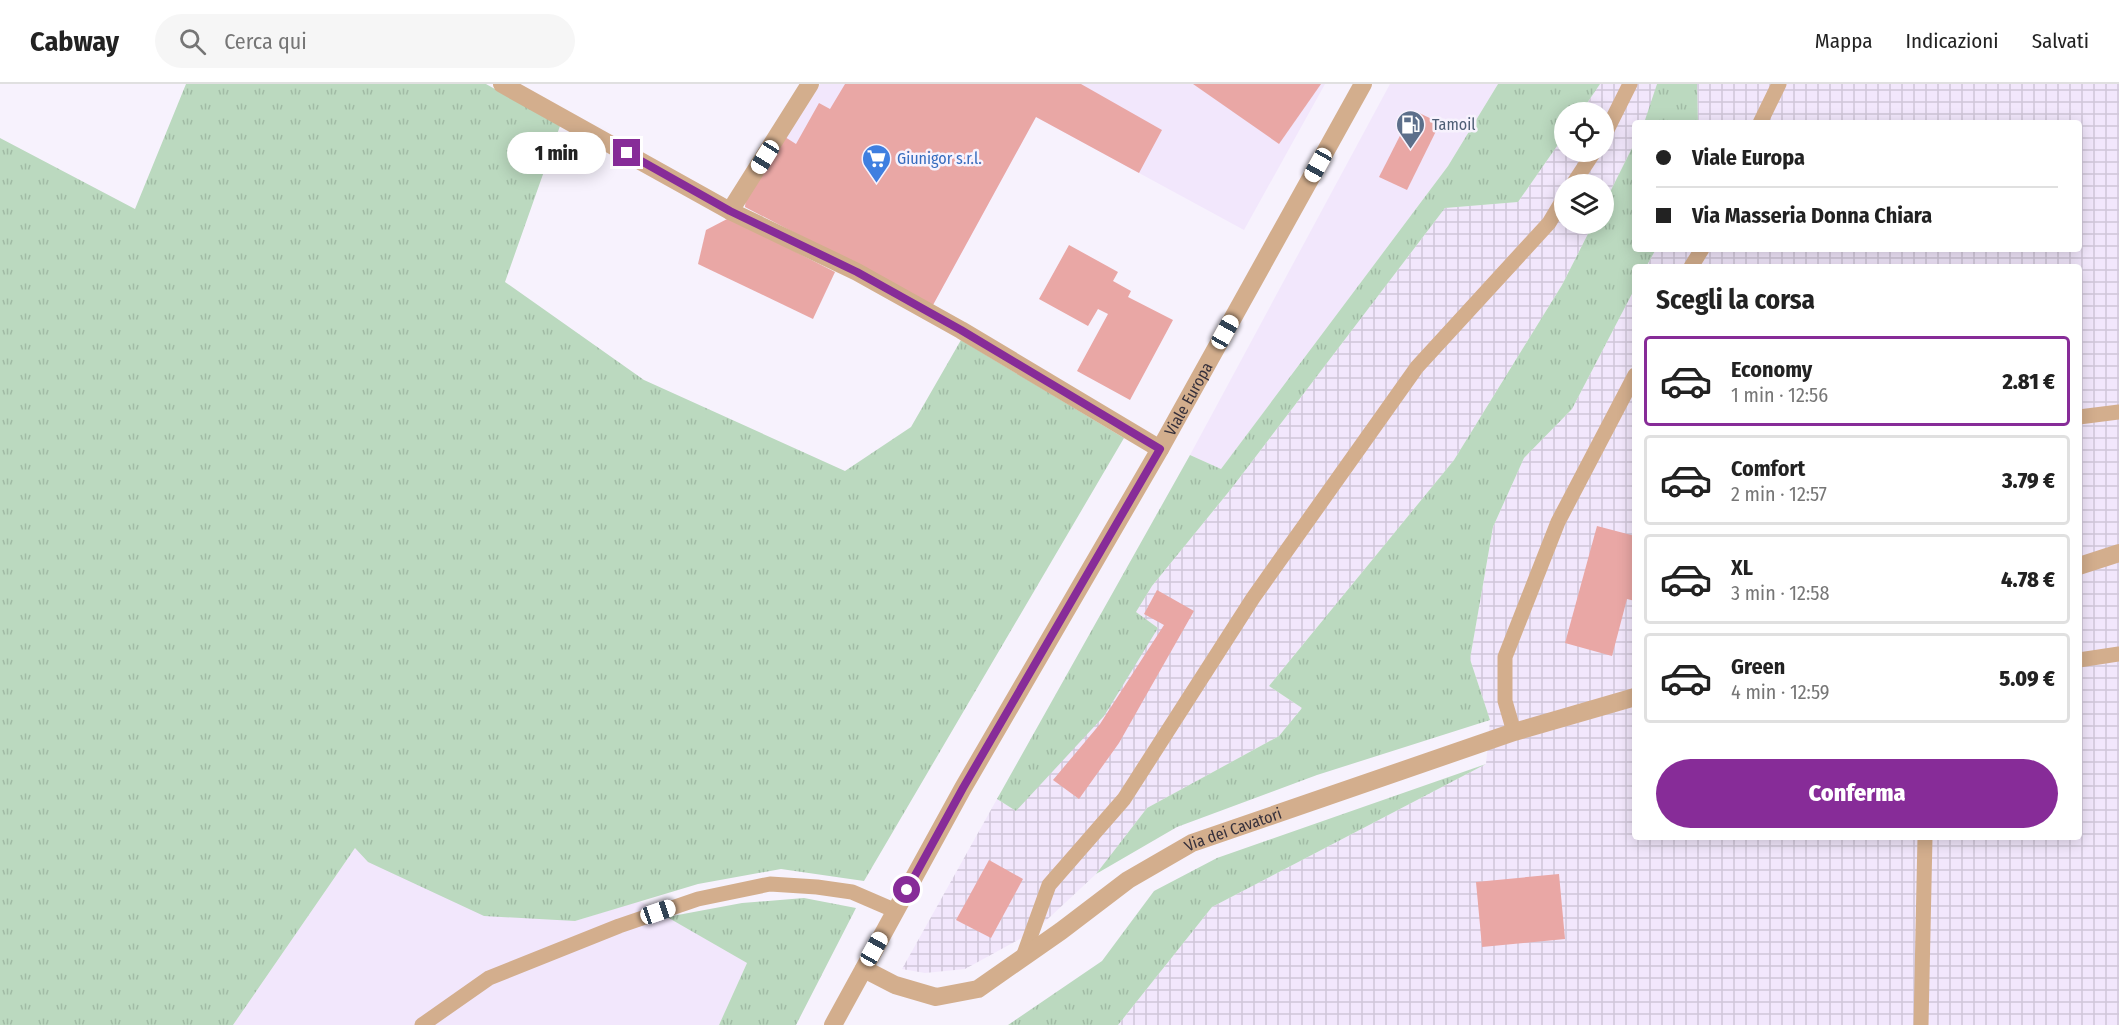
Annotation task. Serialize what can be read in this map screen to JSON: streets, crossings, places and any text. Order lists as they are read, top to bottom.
{
  "streets": {
    "street": ["Viale Europa", "Via dei Cavatori"]
  },
  "crossings": [
    ["Viale Europa", "Via dei Cavatori"]
  ],
  "places": {
    "fuel station": ["Tamoil"],
    "supermarket": ["Giunigor s.r.l."]
  },
  "page": {
    "header": "Cabway",
    "search": "Cerca qui",
    "nav": ["Mappa", "Indicazioni", "Salvati"],
    "banner": ["Viale Europa", "Via Masseria Donna Chiara"],
    "bubble": "1 min",
    "heading": "Scegli la corsa",
    "list": [
      {
        "name": "Economy",
        "note": "1 min · 12:56",
        "value": "2.81 €"
      },
      {
        "name": "Comfort",
        "note": "2 min · 12:57",
        "value": "3.79 €"
      },
      {
        "name": "XL",
        "note": "3 min · 12:58",
        "value": "4.78 €"
      },
      {
        "name": "Green",
        "note": "4 min · 12:59",
        "value": "5.09 €"
      }
    ],
    "buttons": "Conferma"
  }
}
